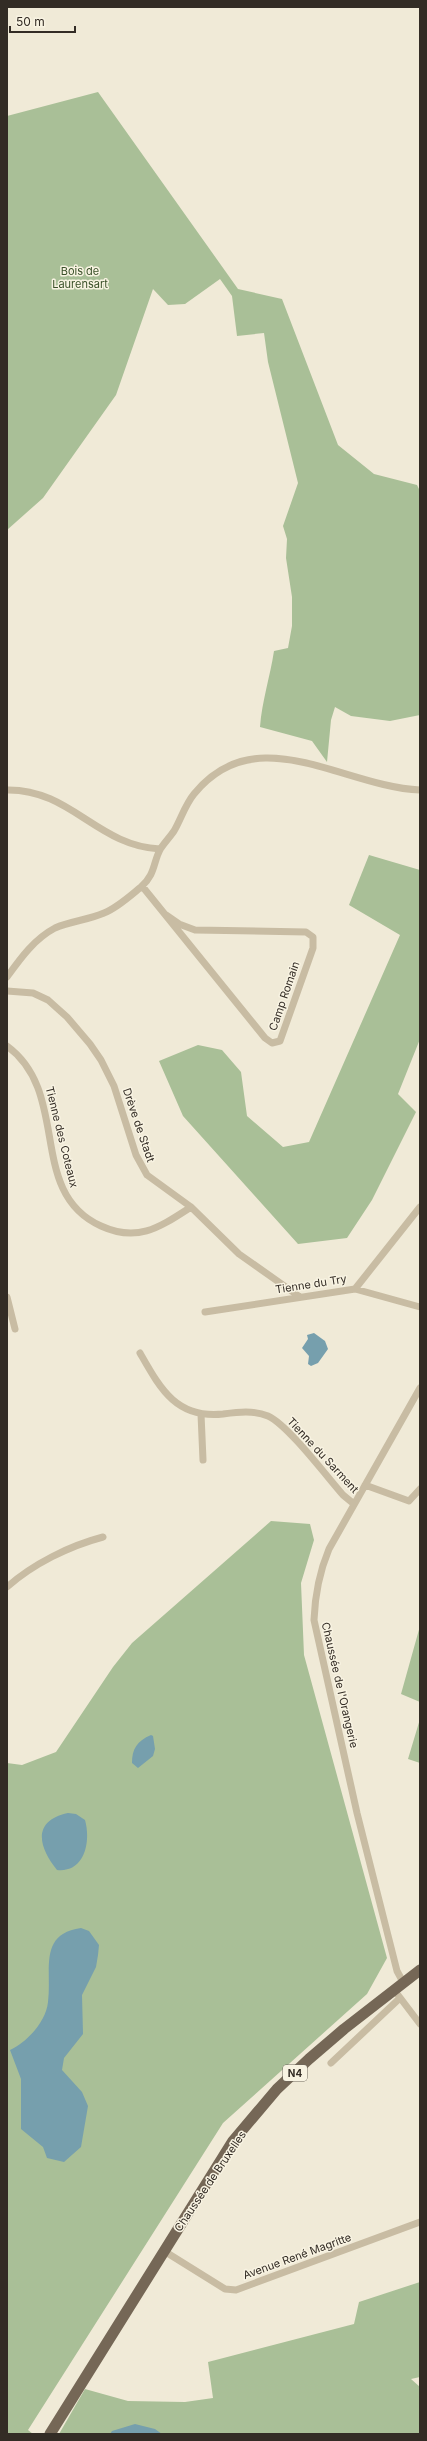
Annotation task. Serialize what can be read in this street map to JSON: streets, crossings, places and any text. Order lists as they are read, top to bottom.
{
  "streets": {
    "main road": ["N4", "Chaussée de Bruxelles"],
    "street": [
      "Camp Romain",
      "Drève de Stadt",
      "Tienne des Coteaux",
      "Tienne du Try",
      "Tienne du Sarment",
      "Chaussée de l'Orangerie",
      "Avenue René Magritte"
    ]
  },
  "crossings": [
    ["Drève de Stadt", "Tienne des Coteaux"],
    ["Drève de Stadt", "Tienne du Try"],
    ["Tienne du Sarment", "Chaussée de l'Orangerie"],
    ["Chaussée de l'Orangerie", "Chaussée de Bruxelles"],
    ["Chaussée de Bruxelles", "Avenue René Magritte"]
  ],
  "parks": ["Bois de Laurensart"],
  "scale_bar": "50 m"
}
